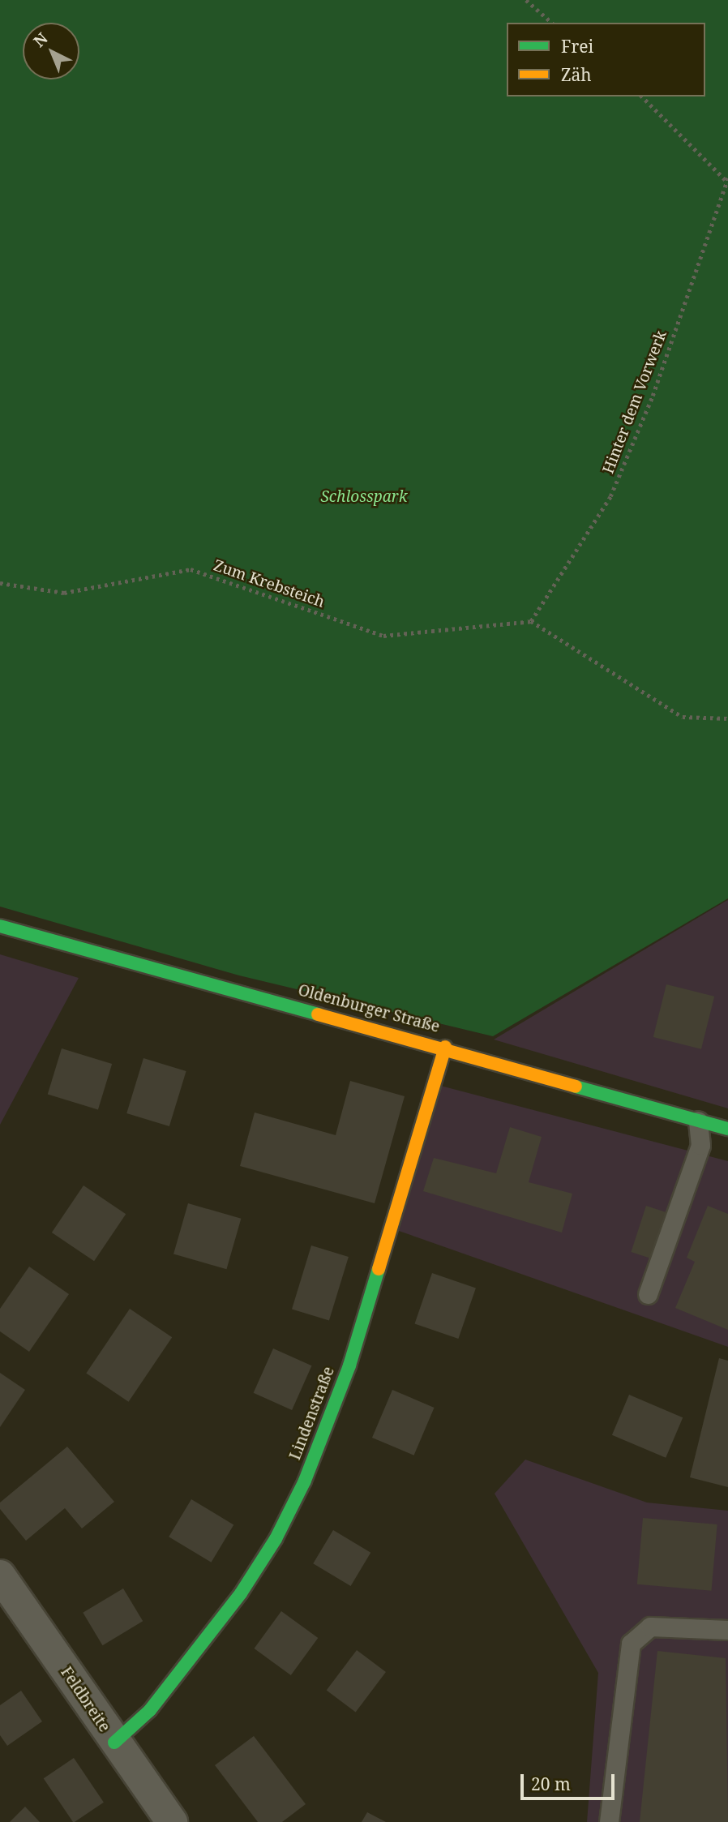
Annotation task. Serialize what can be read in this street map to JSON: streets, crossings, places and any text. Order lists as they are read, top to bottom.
{
  "streets": {
    "street": ["Oldenburger Straße", "Lindenstraße", "Feldbreite"],
    "path": ["Hinter dem Vorwerk", "Zum Krebsteich"]
  },
  "crossings": [
    ["Hinter dem Vorwerk", "Zum Krebsteich"],
    ["Oldenburger Straße", "Lindenstraße"],
    ["Lindenstraße", "Feldbreite"]
  ],
  "parks": ["Schlosspark"],
  "legend": ["Frei", "Zäh"],
  "scale_bar": "20 m",
  "north": "top left"
}
